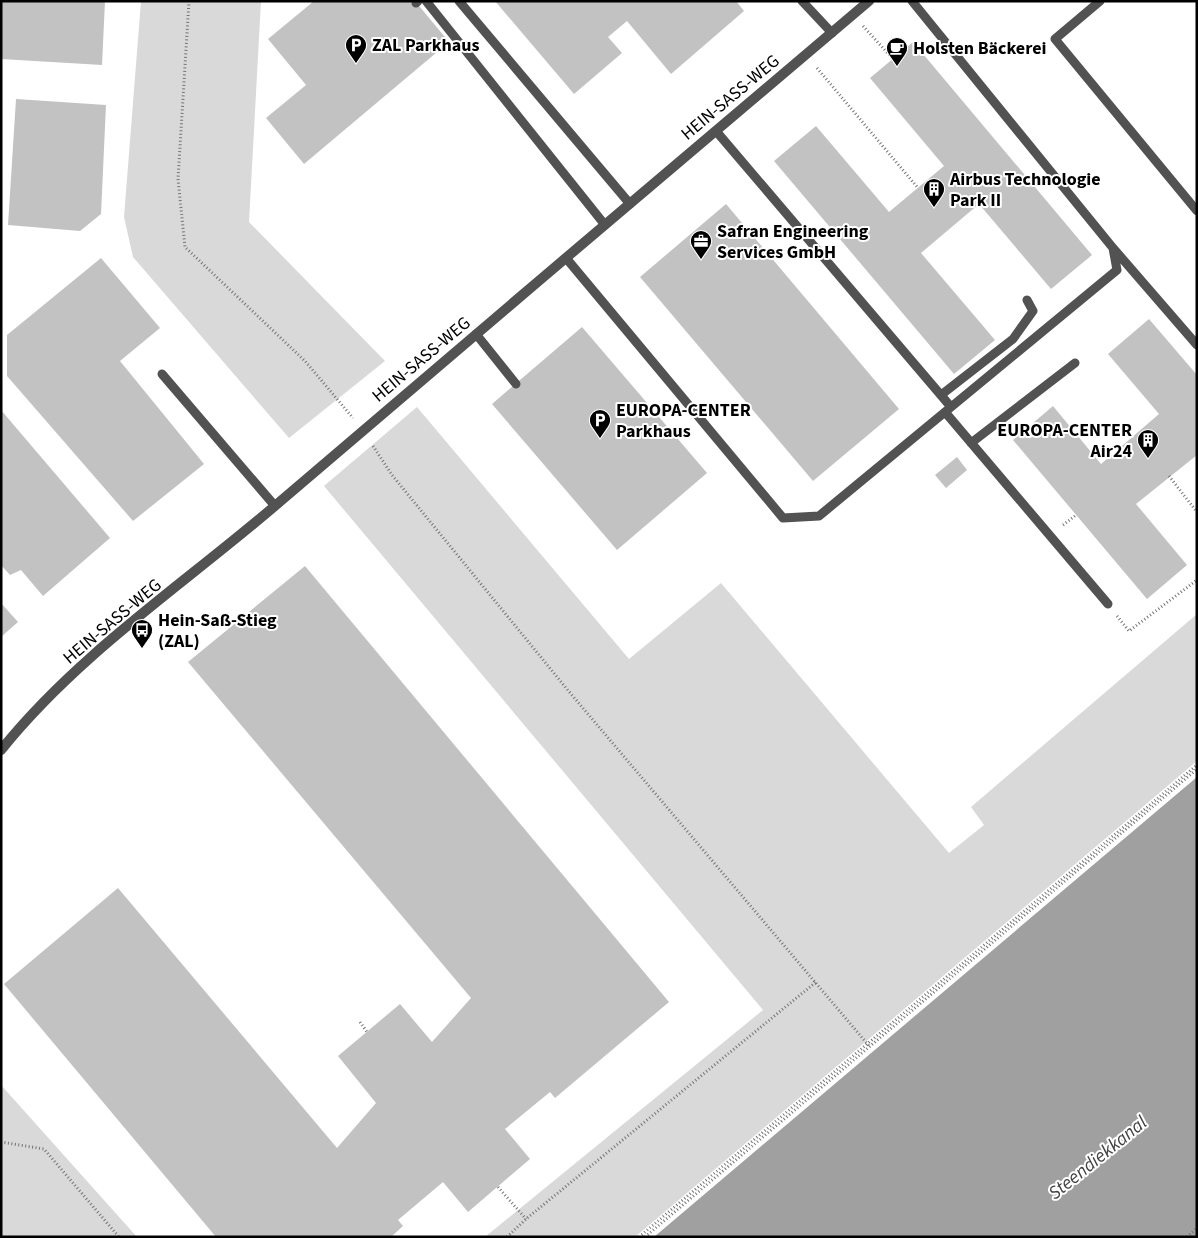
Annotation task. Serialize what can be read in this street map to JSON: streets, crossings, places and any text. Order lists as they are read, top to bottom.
{
  "streets": {
    "street": ["HEIN-SASS-WEG"]
  },
  "water": ["Steendiekkanal"],
  "places": {
    "parking": ["ZAL Parkhaus", "EUROPA-CENTER Parkhaus"],
    "cafe": ["Holsten Bäckerei"],
    "building": ["Airbus Technologie Park II", "EUROPA-CENTER Air24"],
    "office": ["Safran Engineering Services GmbH"],
    "bus stop": ["Hein-Saß-Stieg (ZAL)"]
  }
}
